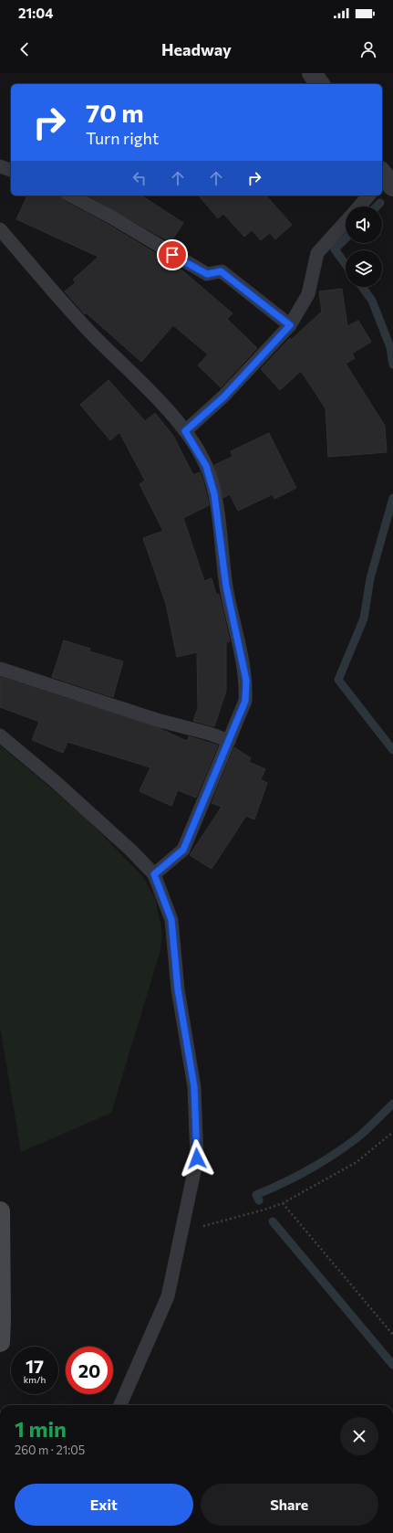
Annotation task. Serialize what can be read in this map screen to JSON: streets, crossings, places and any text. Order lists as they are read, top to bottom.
{
  "page": {
    "status": "21:04",
    "header": "Headway",
    "turn": ["70 m", "Turn right"],
    "speed": "17 km/h",
    "limit": "20",
    "heading": ["1 min", "260 m · 21:05"],
    "buttons": ["Exit", "Share"]
  }
}
